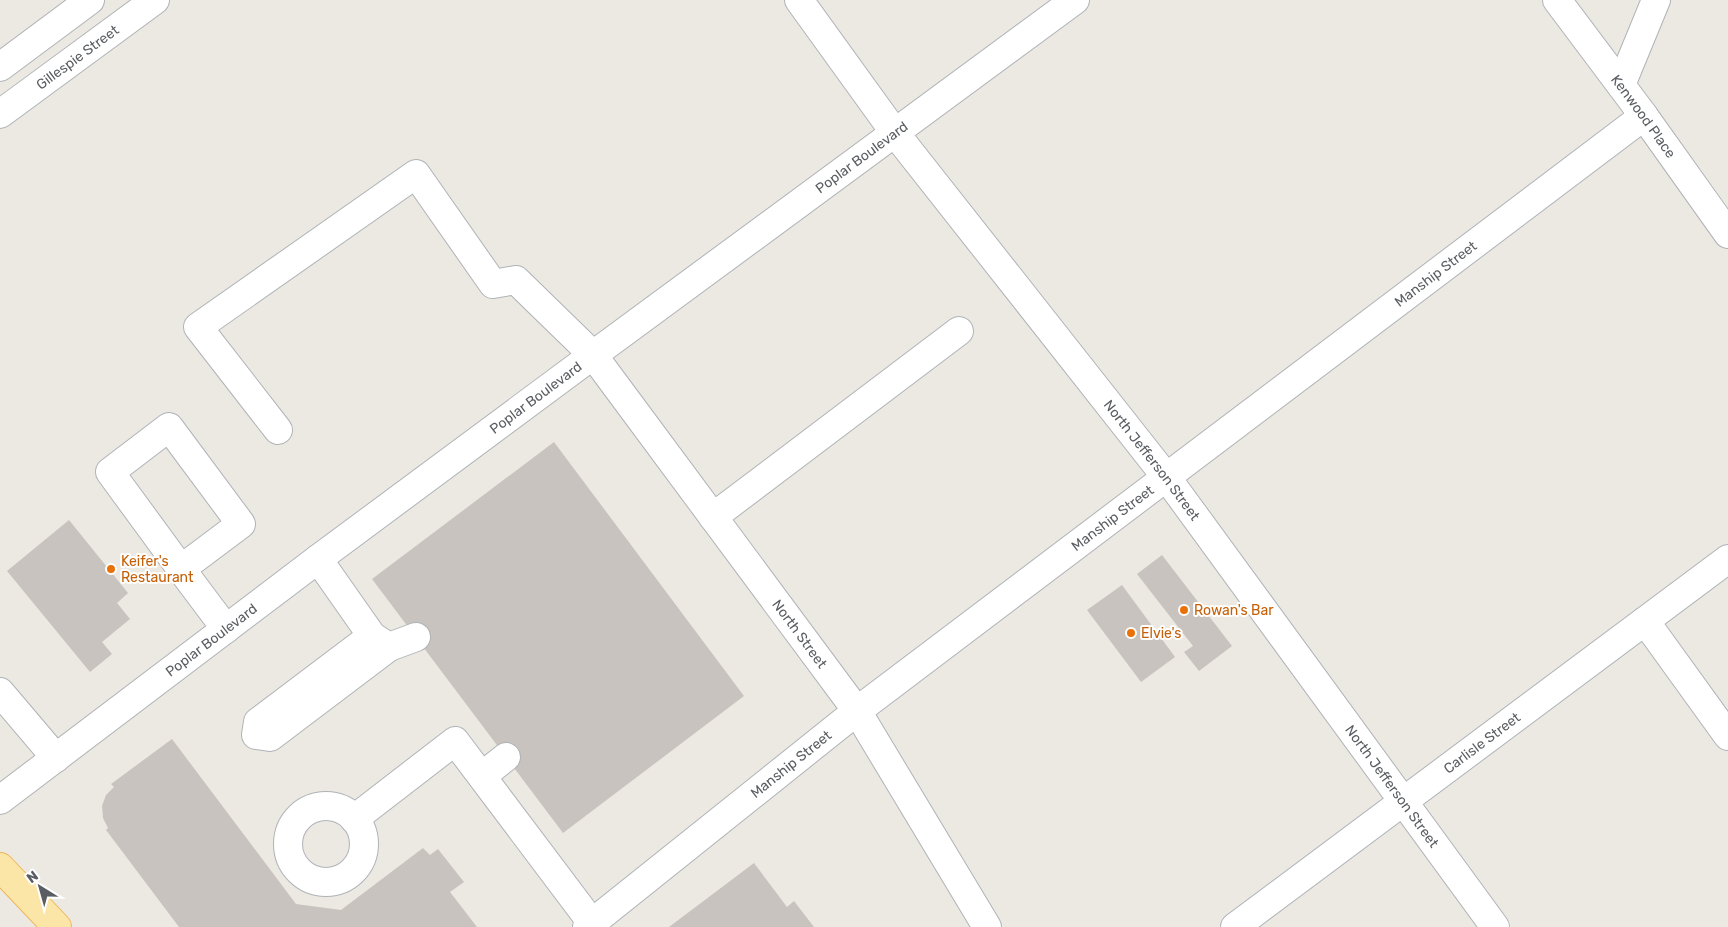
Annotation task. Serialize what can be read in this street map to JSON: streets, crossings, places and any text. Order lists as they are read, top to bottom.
{
  "streets": {
    "street": [
      "Gillespie Street",
      "Kenwood Place",
      "Poplar Boulevard",
      "Manship Street",
      "North Jefferson Street",
      "North Street",
      "Carlisle Street"
    ]
  },
  "crossings": [
    ["Kenwood Place", "Manship Street"],
    ["Poplar Boulevard", "North Jefferson Street"],
    ["Poplar Boulevard", "North Street"],
    ["Manship Street", "North Jefferson Street"],
    ["Manship Street", "North Street"],
    ["North Jefferson Street", "Carlisle Street"]
  ],
  "places": ["Keifer's Restaurant", "Rowan's Bar", "Elvie's"],
  "north": "top left"
}
